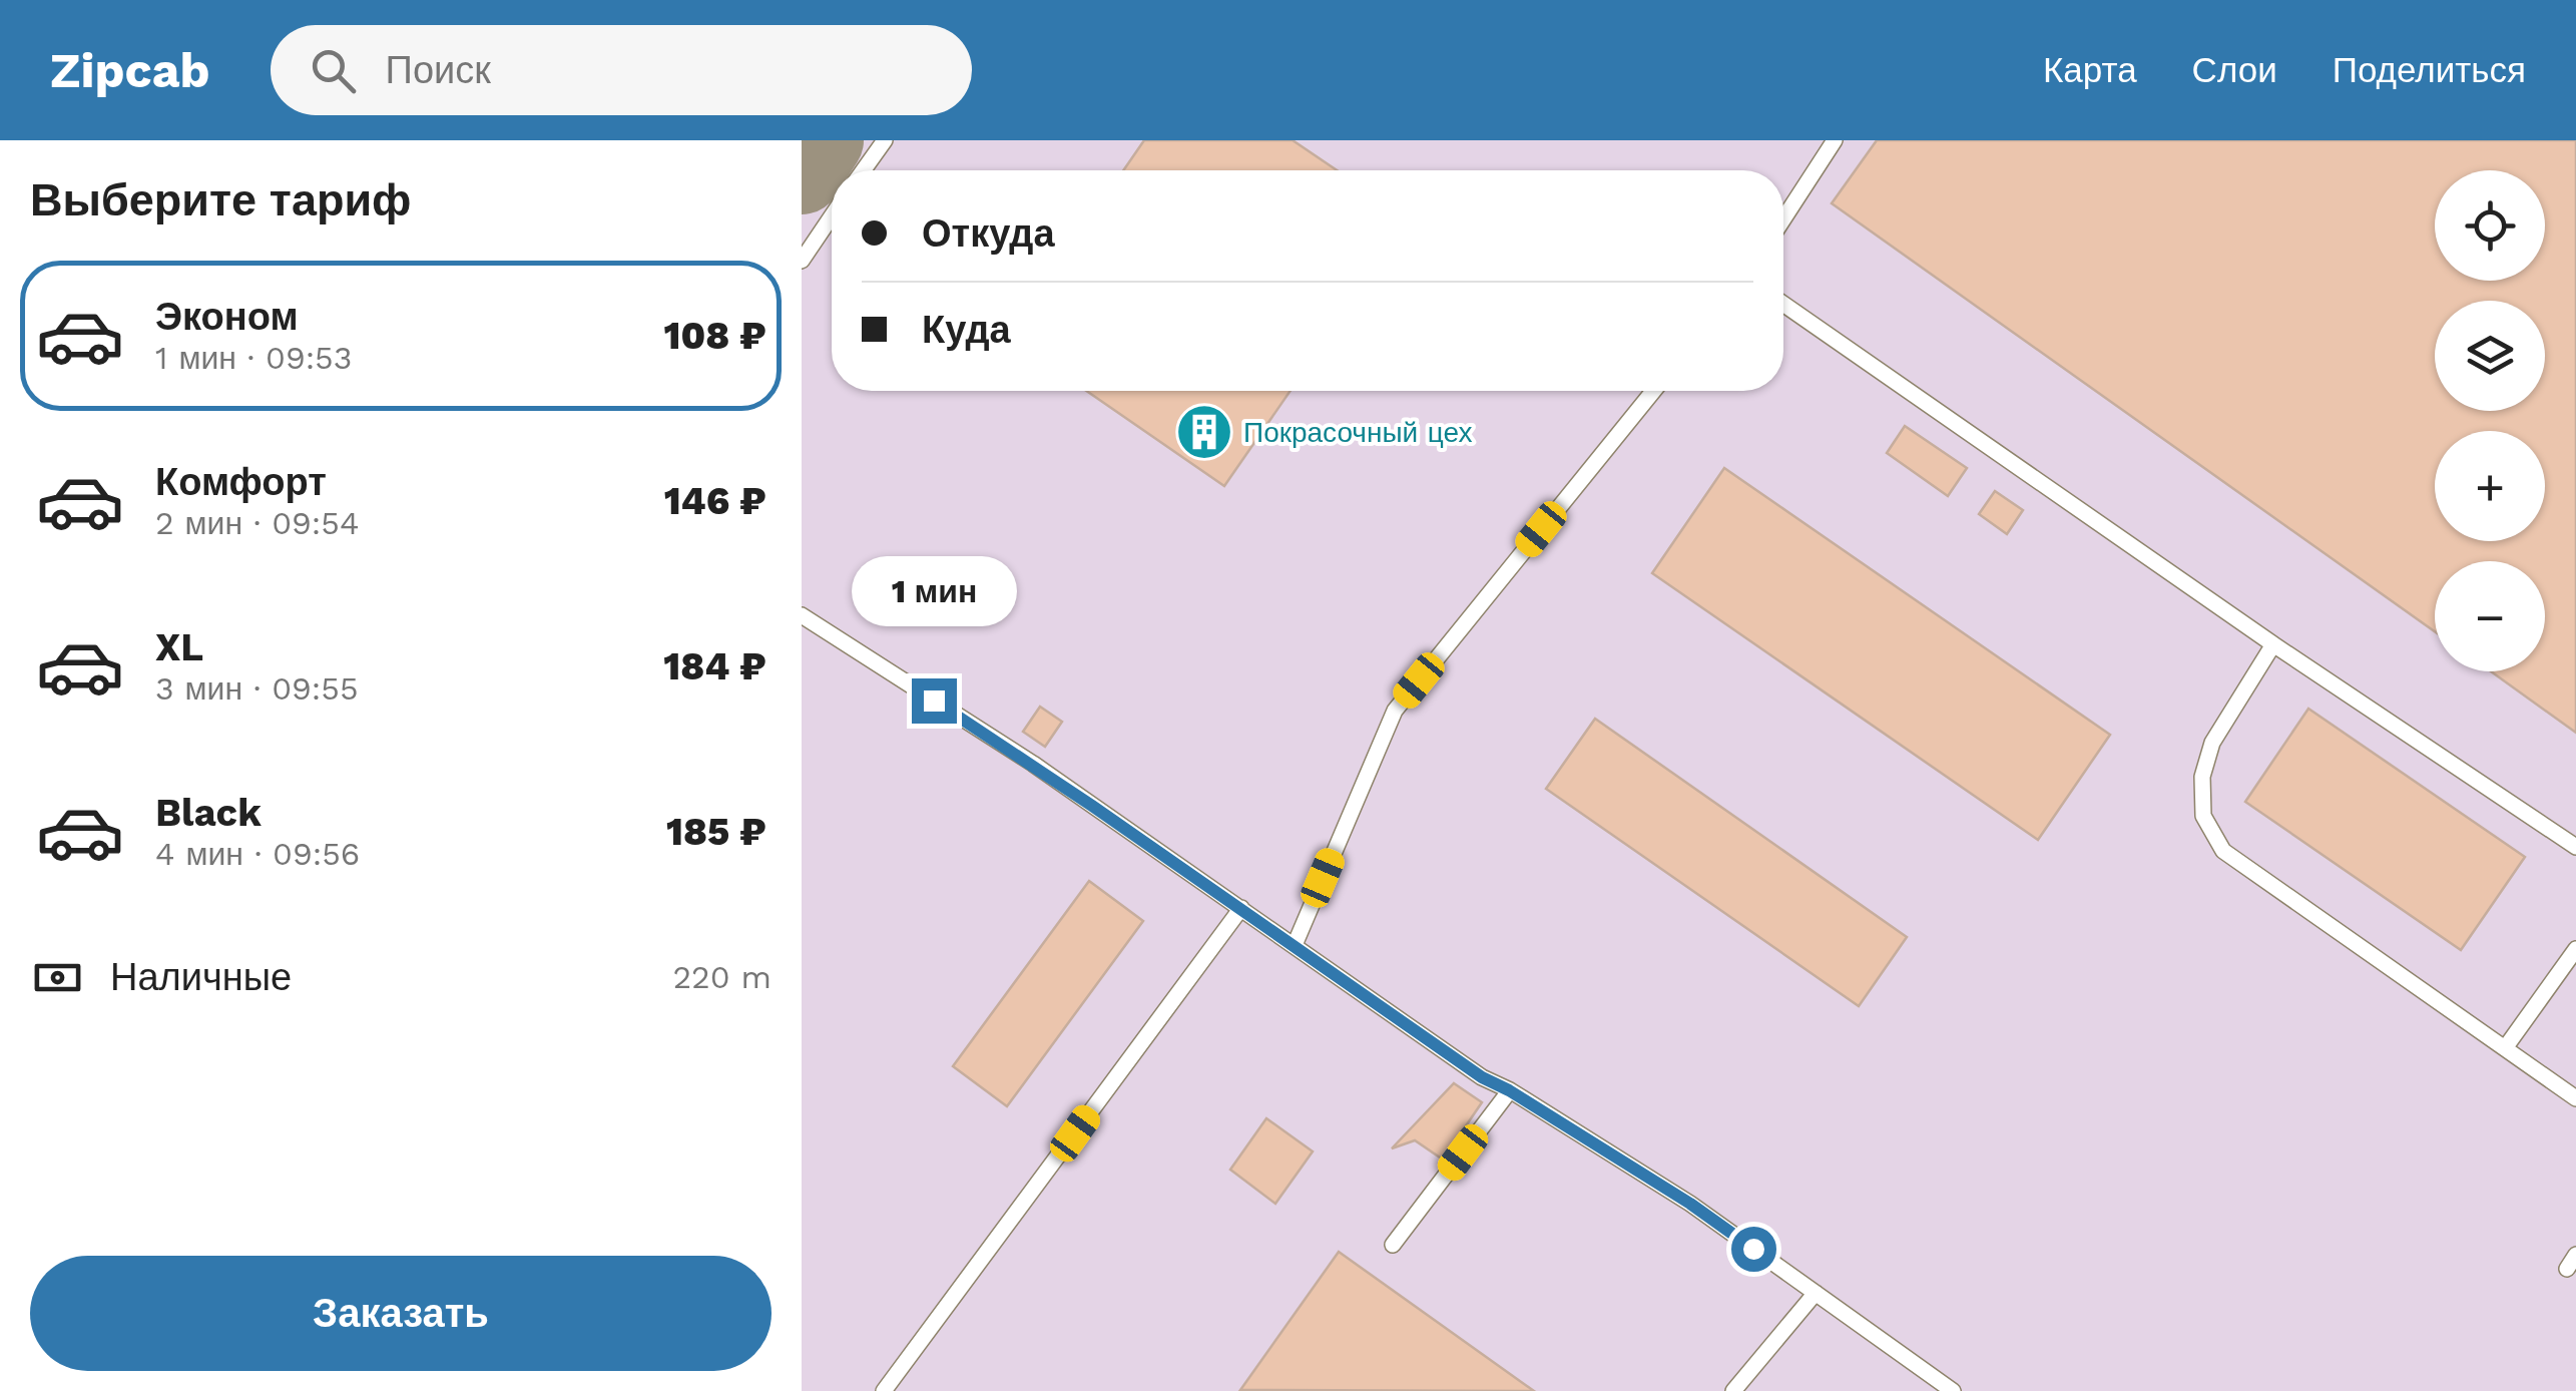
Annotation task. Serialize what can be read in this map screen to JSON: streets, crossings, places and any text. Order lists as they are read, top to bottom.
{
  "places": {
    "building": ["Покрасочный цех"]
  },
  "page": {
    "header": "Zipcab",
    "search": "Поиск",
    "nav": ["Карта", "Слои", "Поделиться"],
    "heading": "Выберите тариф",
    "map_buttons": ["+", "−"],
    "banner": ["Откуда", "Куда"],
    "list": [
      {
        "name": "Эконом",
        "note": "1 мин · 09:53",
        "value": "108 ₽"
      },
      {
        "name": "Комфорт",
        "note": "2 мин · 09:54",
        "value": "146 ₽"
      },
      {
        "name": "XL",
        "note": "3 мин · 09:55",
        "value": "184 ₽"
      },
      {
        "name": "Black",
        "note": "4 мин · 09:56",
        "value": "185 ₽"
      }
    ],
    "bubble": "1 мин",
    "pay": ["Наличные", "220 m"],
    "buttons": "Заказать"
  }
}
